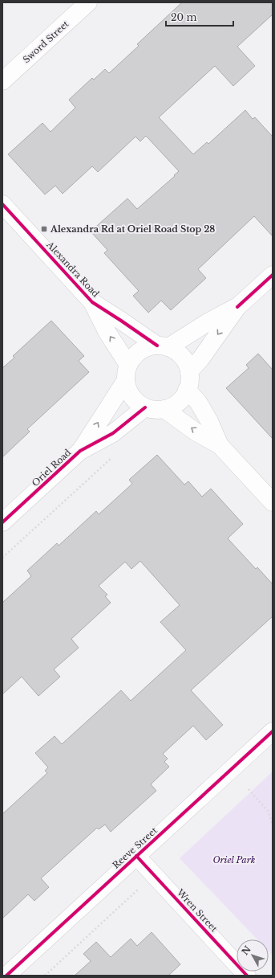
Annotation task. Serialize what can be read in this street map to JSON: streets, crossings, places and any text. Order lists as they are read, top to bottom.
{
  "streets": {
    "street": [
      "Sword Street",
      "Alexandra Road",
      "Oriel Road",
      "Reeve Street",
      "Wren Street"
    ]
  },
  "crossings": [
    ["Alexandra Road", "Oriel Road"],
    ["Reeve Street", "Wren Street"]
  ],
  "parks": ["Oriel Park"],
  "places": {
    "transit": ["Alexandra Rd at Oriel Road Stop 28"]
  },
  "scale_bar": "20 m",
  "north": "top left"
}
